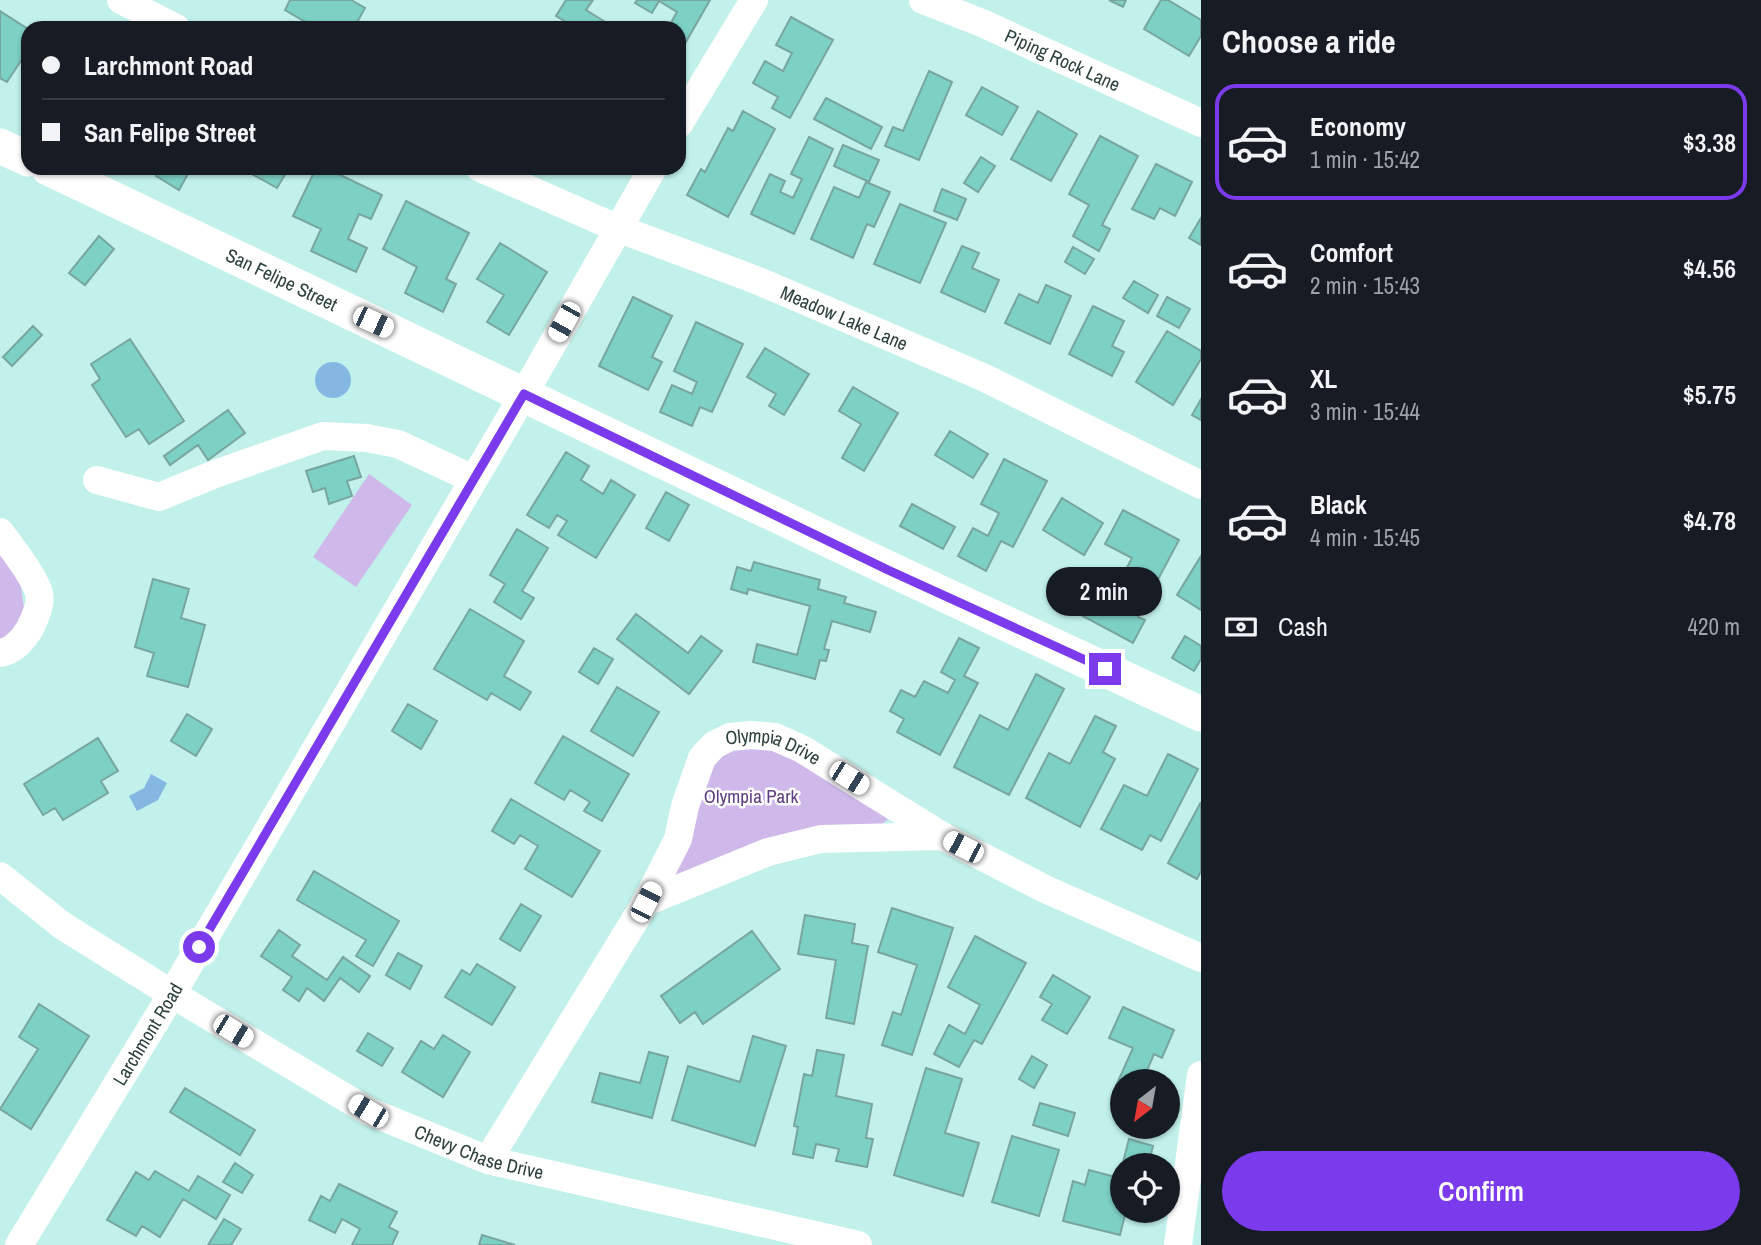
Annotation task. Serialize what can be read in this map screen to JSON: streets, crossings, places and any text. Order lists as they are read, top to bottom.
{
  "streets": {
    "main road": ["San Felipe Street"],
    "street": [
      "Piping Rock Lane",
      "Meadow Lake Lane",
      "Olympia Drive",
      "Larchmont Road",
      "Chevy Chase Drive"
    ]
  },
  "crossings": [
    ["San Felipe Street", "Larchmont Road"],
    ["Meadow Lake Lane", "Larchmont Road"],
    ["Olympia Drive", "Chevy Chase Drive"],
    ["Larchmont Road", "Chevy Chase Drive"]
  ],
  "parks": ["Olympia Park"],
  "north": "bottom left",
  "page": {
    "heading": "Choose a ride",
    "banner": ["Larchmont Road", "San Felipe Street"],
    "list": [
      {
        "name": "Economy",
        "note": "1 min · 15:42",
        "value": "$3.38"
      },
      {
        "name": "Comfort",
        "note": "2 min · 15:43",
        "value": "$4.56"
      },
      {
        "name": "XL",
        "note": "3 min · 15:44",
        "value": "$5.75"
      },
      {
        "name": "Black",
        "note": "4 min · 15:45",
        "value": "$4.78"
      }
    ],
    "bubble": "2 min",
    "pay": ["Cash", "420 m"],
    "buttons": "Confirm"
  }
}
